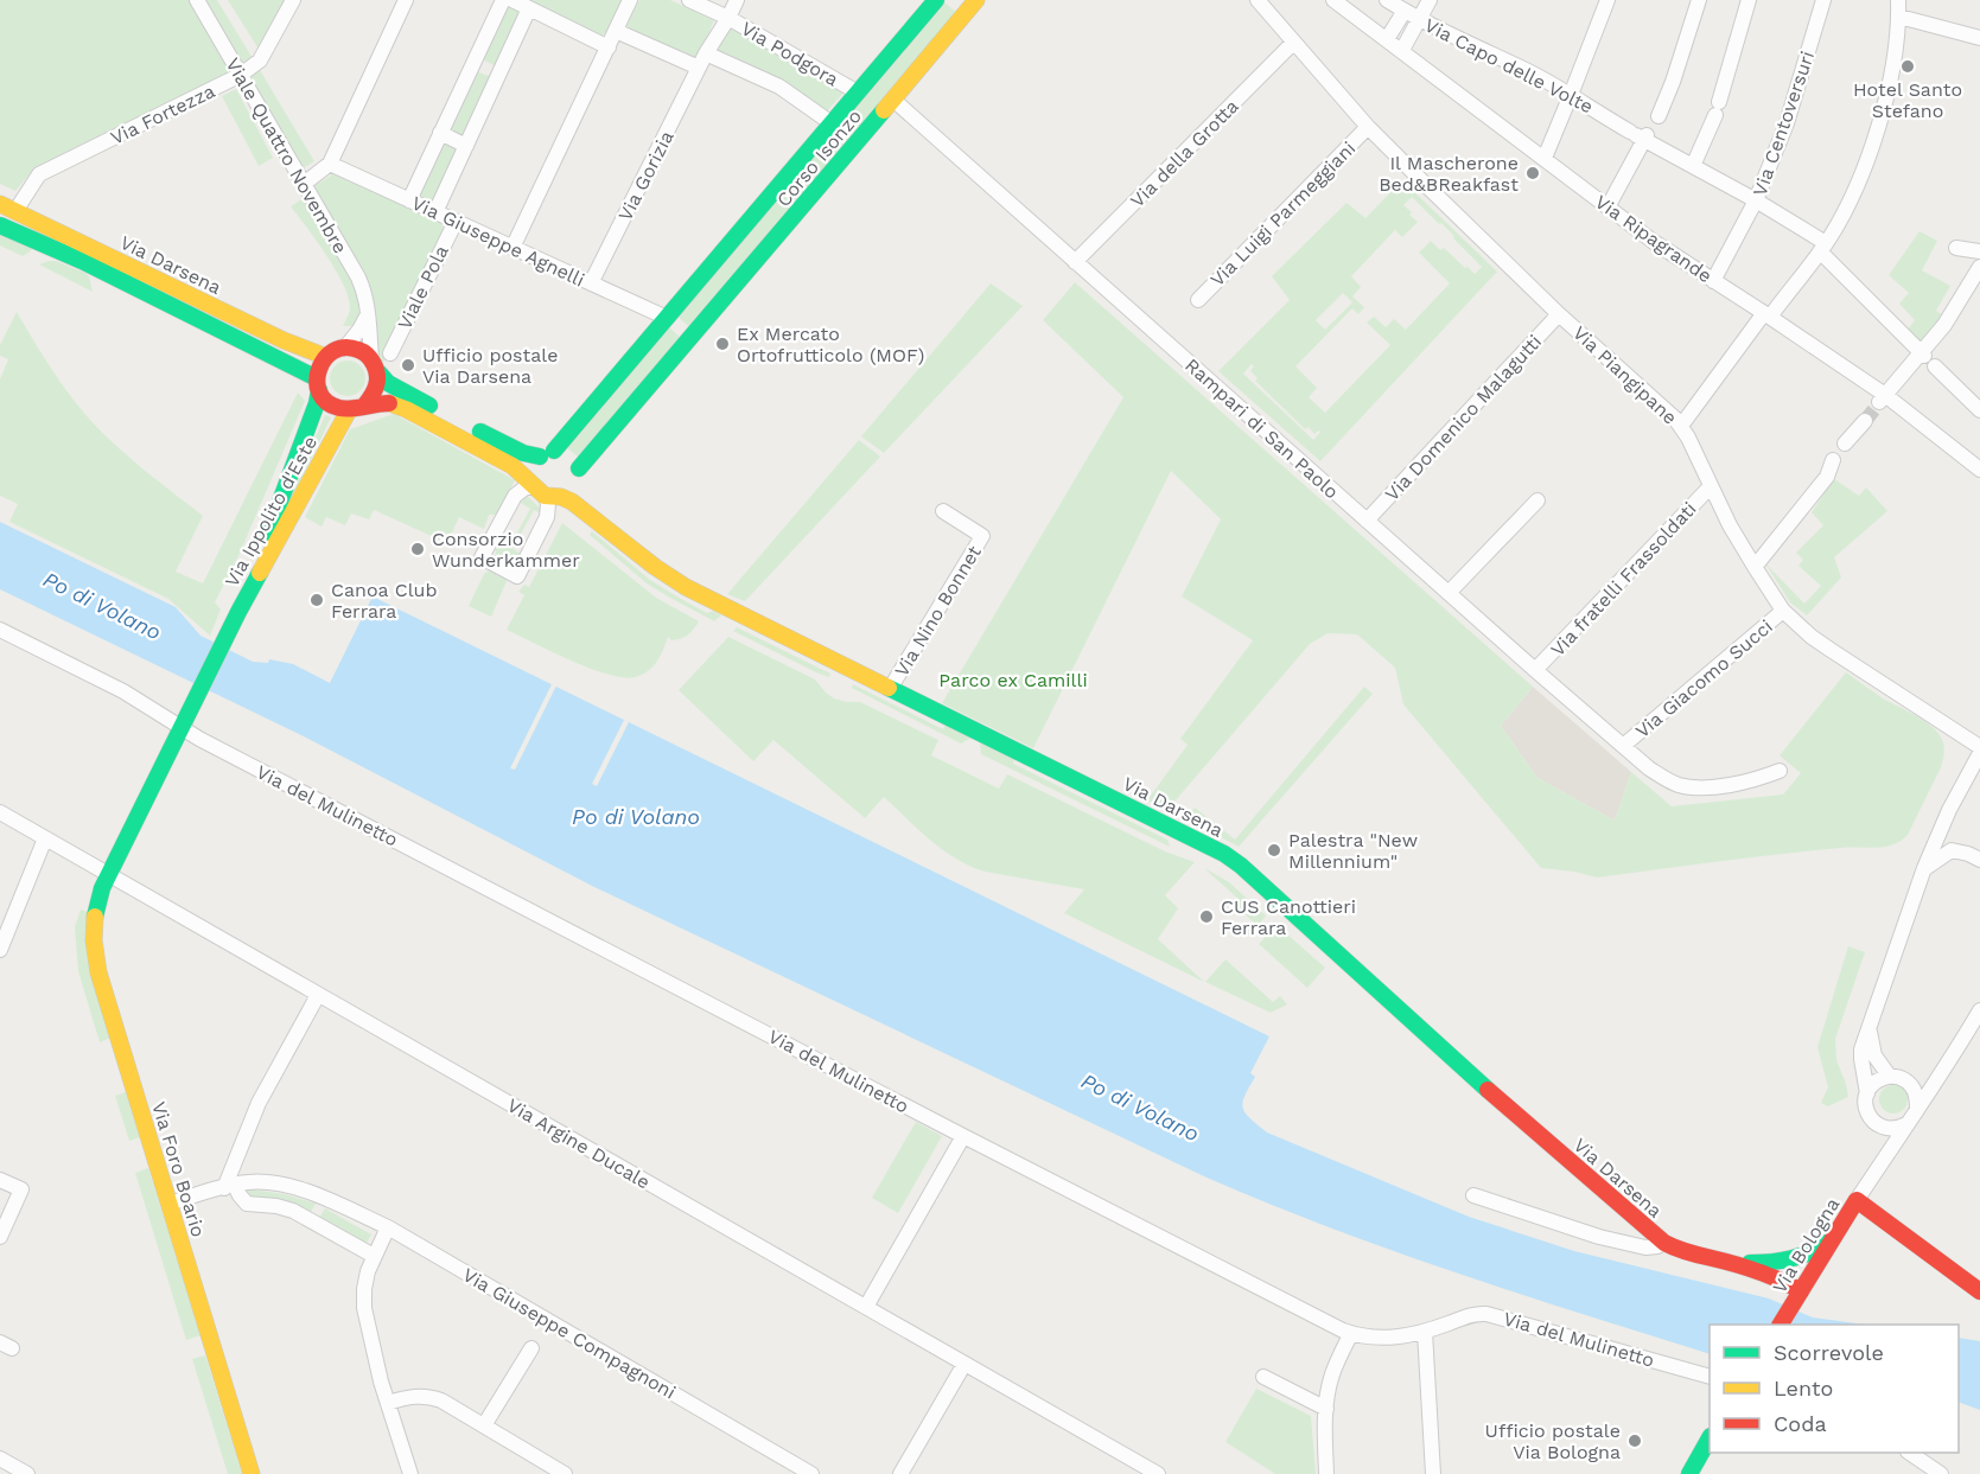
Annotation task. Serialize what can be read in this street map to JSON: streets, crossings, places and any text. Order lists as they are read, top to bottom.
{
  "streets": {
    "main road": [
      "Corso Isonzo",
      "Via Darsena",
      "Via Ippolito d'Este",
      "Via Foro Boario",
      "Via Bologna"
    ],
    "street": [
      "Via Podgora",
      "Via Capo delle Volte",
      "Via Fortezza",
      "Via Centoversuri",
      "Via della Grotta",
      "Viale Quattro Novembre",
      "Via Gorizia",
      "Via Luigi Parmeggiani",
      "Via Ripagrande",
      "Via Giuseppe Agnelli",
      "Viale Pola",
      "Via Piangipane",
      "Via Domenico Malagutti",
      "Rampari di San Paolo",
      "Via fratelli Frassoldati",
      "Via Nino Bonnet",
      "Via Giacomo Succi",
      "Via del Mulinetto",
      "Via Argine Ducale",
      "Via Giuseppe Compagnoni"
    ]
  },
  "crossings": [
    ["Via Podgora", "Corso Isonzo"],
    ["Via Podgora", "Via Gorizia"],
    ["Via Capo delle Volte", "Via Centoversuri"],
    ["Via Fortezza", "Viale Quattro Novembre"],
    ["Via Fortezza", "Via Darsena"],
    ["Via Centoversuri", "Via Ripagrande"],
    ["Via della Grotta", "Via Piangipane"],
    ["Via della Grotta", "Rampari di San Paolo"],
    ["Viale Quattro Novembre", "Via Darsena"],
    ["Viale Quattro Novembre", "Via Ippolito d'Este"],
    ["Corso Isonzo", "Via Giuseppe Agnelli"],
    ["Corso Isonzo", "Via Darsena"],
    ["Corso Isonzo", "Rampari di San Paolo"],
    ["Via Gorizia", "Via Giuseppe Agnelli"],
    ["Via Luigi Parmeggiani", "Via Piangipane"],
    ["Via Giuseppe Agnelli", "Viale Pola"],
    ["Via Darsena", "Via Ippolito d'Este"],
    ["Via Darsena", "Via Nino Bonnet"],
    ["Via Darsena", "Via Bologna"],
    ["Via Piangipane", "Via Domenico Malagutti"],
    ["Via Piangipane", "Via fratelli Frassoldati"],
    ["Via Piangipane", "Via Giacomo Succi"],
    ["Via Domenico Malagutti", "Rampari di San Paolo"],
    ["Rampari di San Paolo", "Via fratelli Frassoldati"],
    ["Rampari di San Paolo", "Via Giacomo Succi"],
    ["Via Argine Ducale", "Via Foro Boario"],
    ["Via Foro Boario", "Via Giuseppe Compagnoni"]
  ],
  "water": ["Po di Volano"],
  "parks": ["Parco ex Camilli"],
  "places": [
    "Hotel Santo Stefano",
    "Il Mascherone Bed&BReakfast",
    "Ex Mercato Ortofrutticolo (MOF)",
    "Ufficio postale Via Darsena",
    "Consorzio Wunderkammer",
    "Canoa Club Ferrara",
    "Palestra \"New Millennium\"",
    "CUS Canottieri Ferrara",
    "Ufficio postale Via Bologna"
  ],
  "legend": ["Scorrevole", "Lento", "Coda"]
}
